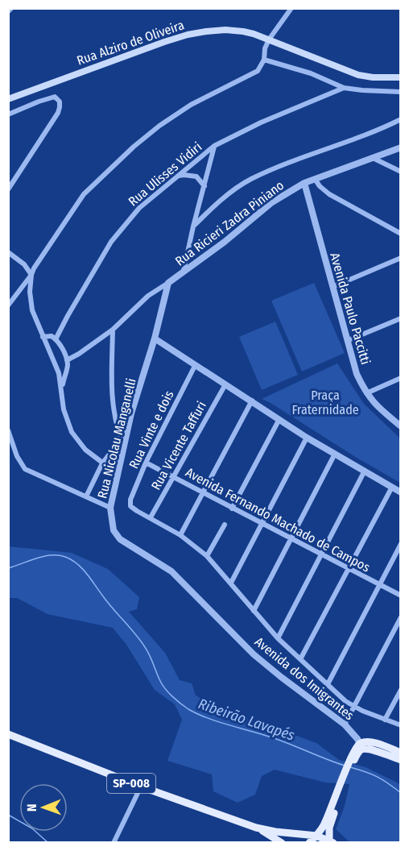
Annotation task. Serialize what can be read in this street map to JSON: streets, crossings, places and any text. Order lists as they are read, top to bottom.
{
  "streets": {
    "main road": ["Rua Alziro de Oliveira", "SP-008"],
    "street": [
      "Rua Ulisses Vidiri",
      "Rua Ricieri Zadra Piniano",
      "Avenida Paulo Paccitti",
      "Rua Vinte e dois",
      "Rua Nicolau Manganelli",
      "Rua Vicente Taffuri",
      "Avenida Fernando Machado de Campos",
      "Avenida dos Imigrantes"
    ]
  },
  "crossings": [
    ["Rua Ricieri Zadra Piniano", "Avenida Paulo Paccitti"],
    ["Rua Ricieri Zadra Piniano", "Rua Nicolau Manganelli"],
    ["Rua Vinte e dois", "Rua Vicente Taffuri"],
    ["Rua Vinte e dois", "Avenida Fernando Machado de Campos"],
    ["Rua Nicolau Manganelli", "Avenida dos Imigrantes"],
    ["Rua Vicente Taffuri", "Avenida Fernando Machado de Campos"]
  ],
  "water": ["Ribeirão Lavapés"],
  "parks": ["Praça Fraternidade"],
  "north": "left"
}
